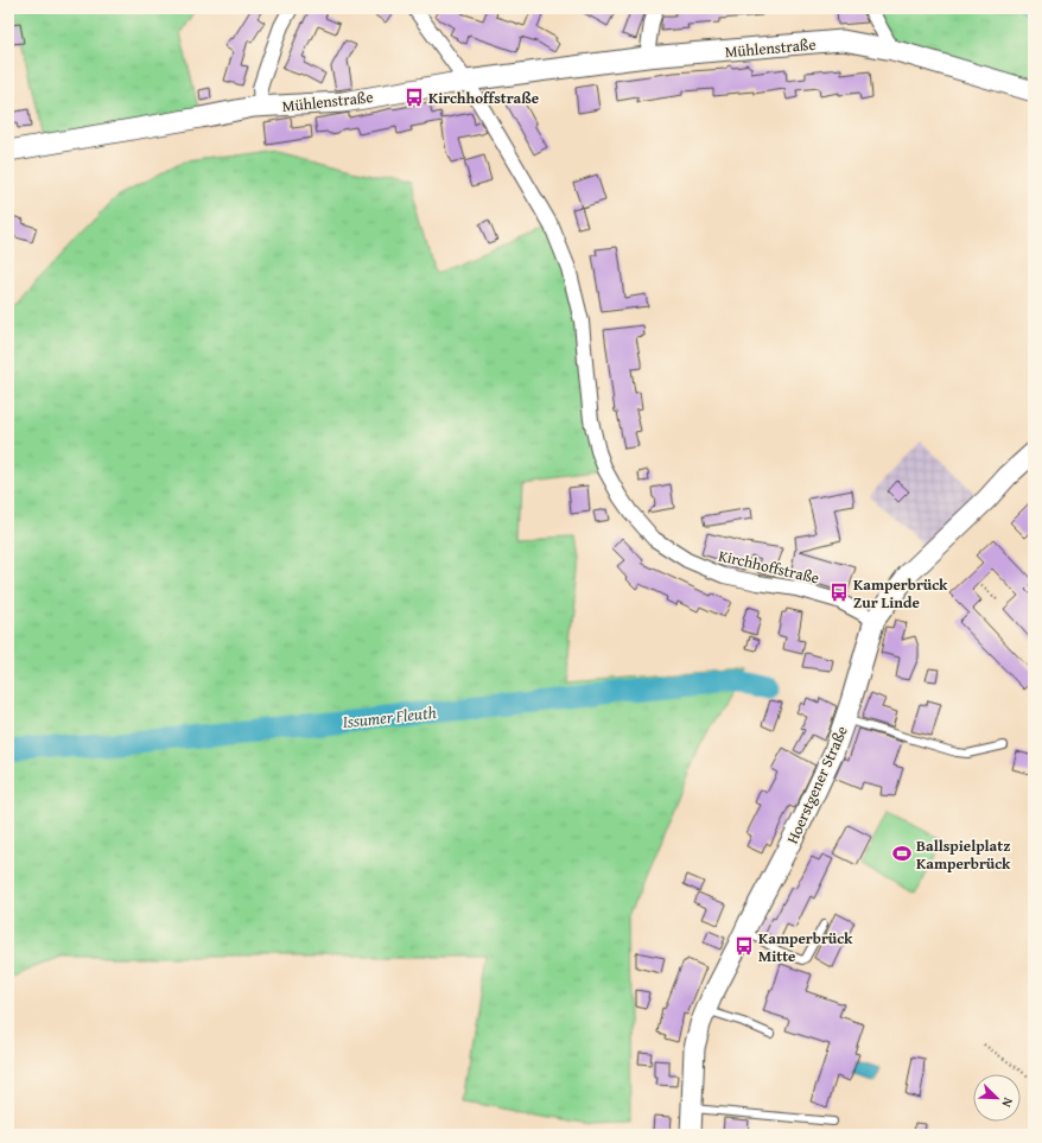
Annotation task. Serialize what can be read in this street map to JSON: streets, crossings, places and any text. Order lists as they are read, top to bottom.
{
  "streets": {
    "street": ["Mühlenstraße", "Kirchhoffstraße", "Hoerstgener Straße"]
  },
  "crossings": [
    ["Mühlenstraße", "Kirchhoffstraße"],
    ["Kirchhoffstraße", "Hoerstgener Straße"]
  ],
  "water": ["Issumer Fleuth"],
  "places": {
    "bus stop": ["Kirchhoffstraße", "Kamperbrück Zur Linde", "Kamperbrück Mitte"],
    "sports": ["Ballspielplatz Kamperbrück"]
  },
  "north": "bottom right"
}
